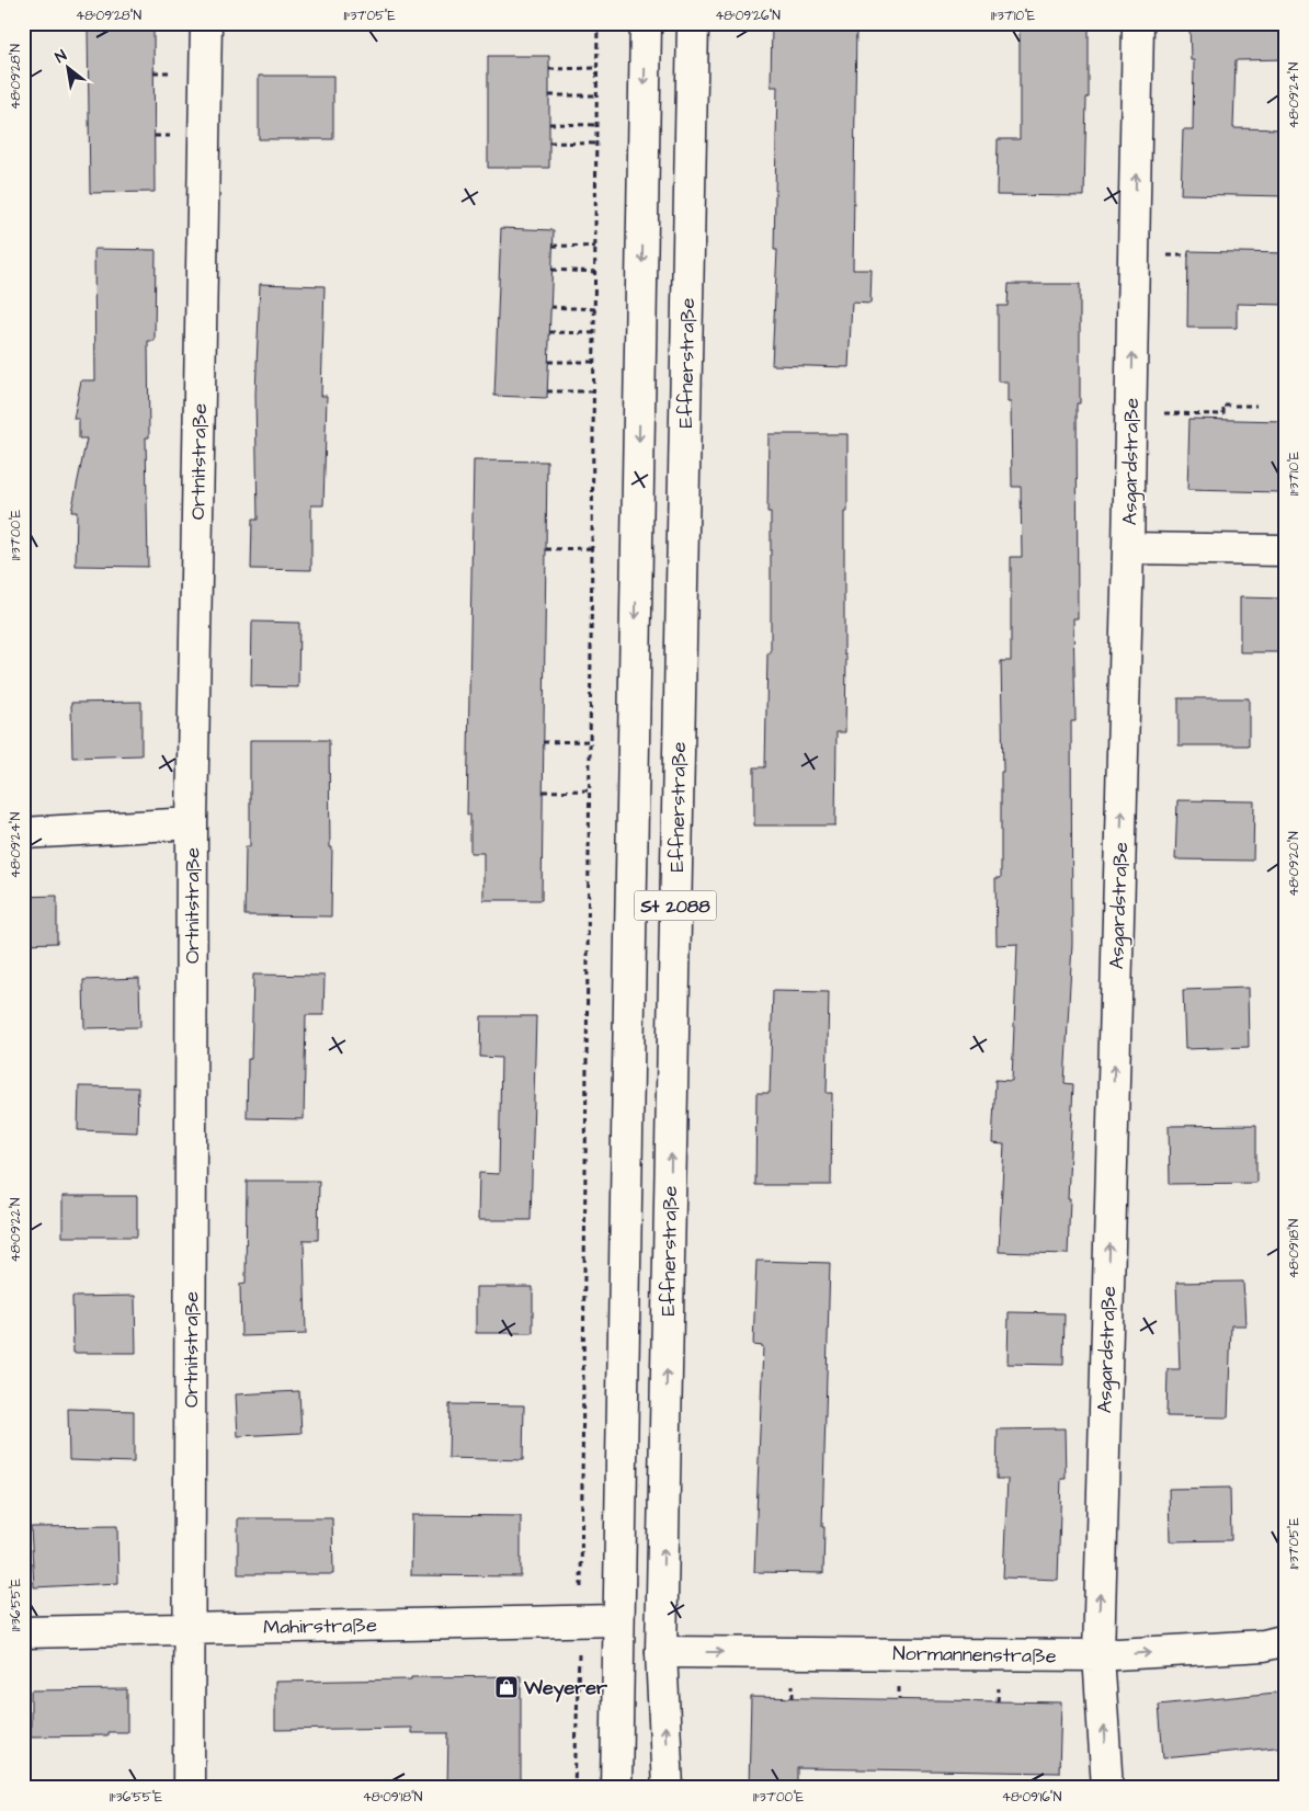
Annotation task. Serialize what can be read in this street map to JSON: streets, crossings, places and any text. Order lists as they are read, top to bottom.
{
  "streets": {
    "street": [
      "Effnerstraße",
      "Ortnitstraße",
      "Asgardstraße",
      "St 2088",
      "Mahirstraße",
      "Normannenstraße"
    ]
  },
  "crossings": [
    ["Effnerstraße", "Normannenstraße"],
    ["Ortnitstraße", "Mahirstraße"],
    ["Asgardstraße", "Normannenstraße"],
    ["St 2088", "Mahirstraße"]
  ],
  "one_way": ["Asgardstraße", "Normannenstraße"],
  "places": {
    "shop": ["Weyerer"]
  },
  "north": "top left",
  "coordinates": [
    "48°09'28\"N",
    "11°37'05\"E",
    "48°09'26\"N",
    "11°37'10\"E",
    "48°09'24\"N",
    "11°37'00\"E",
    "48°09'20\"N",
    "48°09'22\"N",
    "48°09'18\"N",
    "11°36'55\"E",
    "48°09'16\"N"
  ]
}
